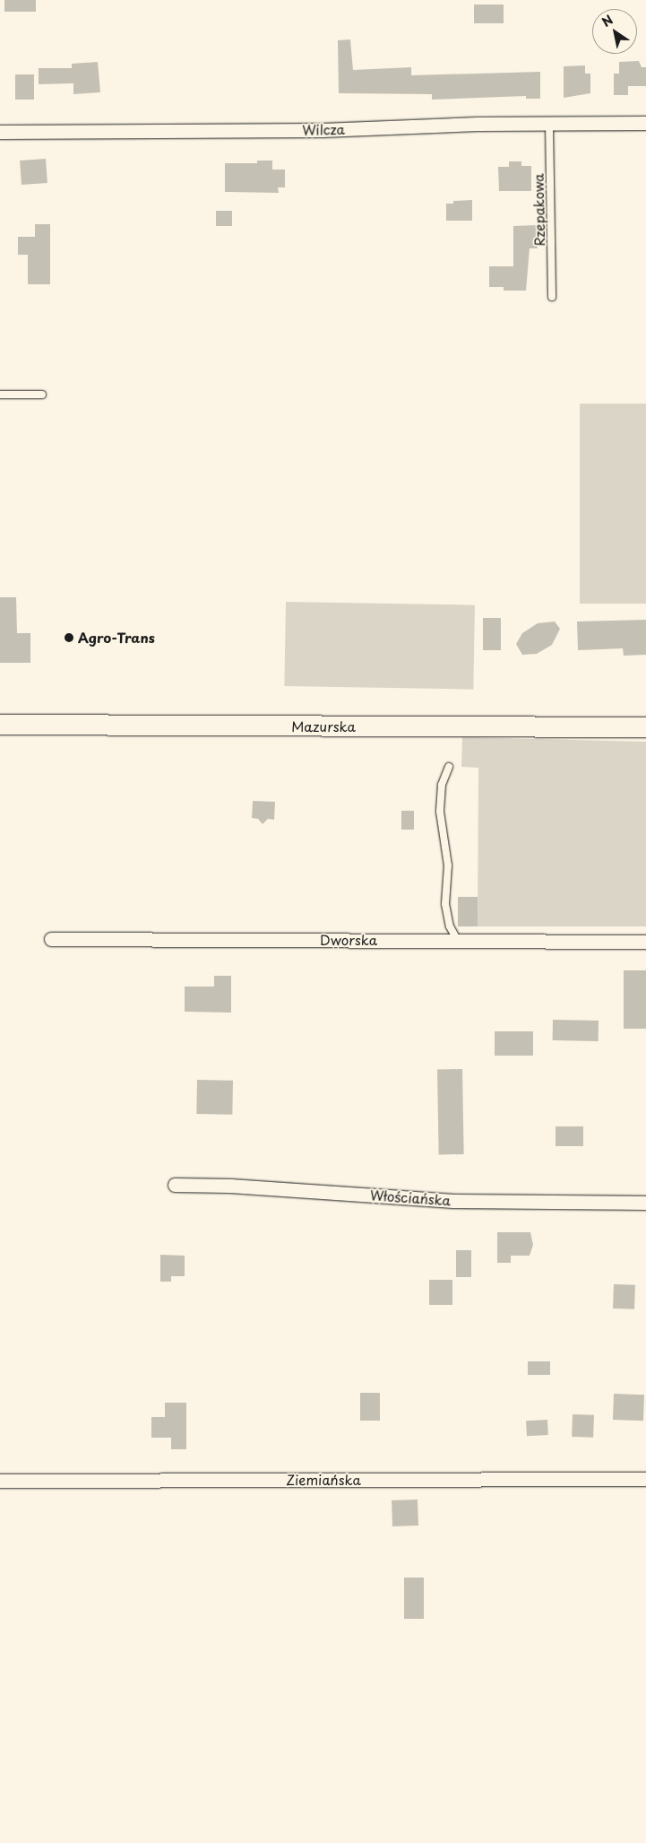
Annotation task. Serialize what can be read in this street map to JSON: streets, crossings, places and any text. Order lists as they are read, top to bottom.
{
  "streets": {
    "main road": ["Mazurska"],
    "street": [
      "Wilcza",
      "Dworska",
      "Włościańska",
      "Ziemiańska"
    ],
    "lane": ["Rzepakowa"]
  },
  "crossings": [
    ["Wilcza", "Rzepakowa"]
  ],
  "places": ["Agro-Trans"],
  "north": "top left"
}
